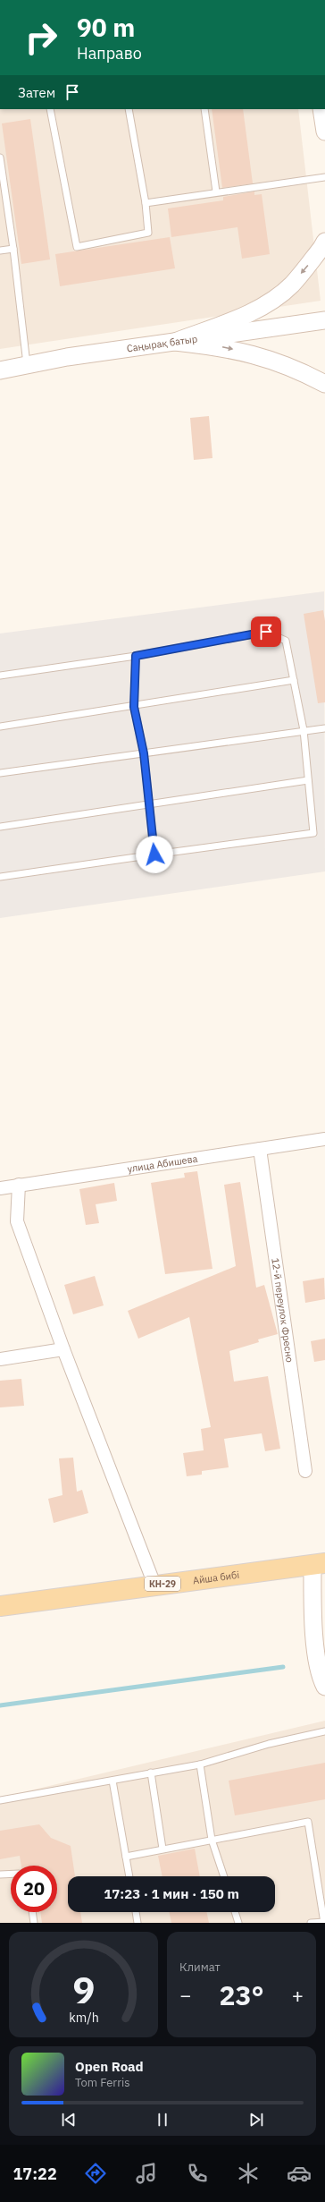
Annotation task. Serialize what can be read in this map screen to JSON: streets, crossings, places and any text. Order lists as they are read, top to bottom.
{
  "streets": {
    "main road": ["Айша бибі", "КН-29"],
    "street": ["Саңырақ батыр", "улица Абишева", "12-й переулок Фресно"]
  },
  "crossings": [
    ["улица Абишева", "12-й переулок Фресно"]
  ],
  "page": {
    "turn": ["90 m", "Направо"],
    "then": "Затем",
    "limit": "20",
    "trip": "17:23 · 1 мин · 150 m",
    "tile": "Климат",
    "heat": ["−", "23°", "+"],
    "song": ["Open Road", "Tom Ferris"],
    "tabs": "17:22",
    "gauge": ["9", "km/h"]
  }
}
